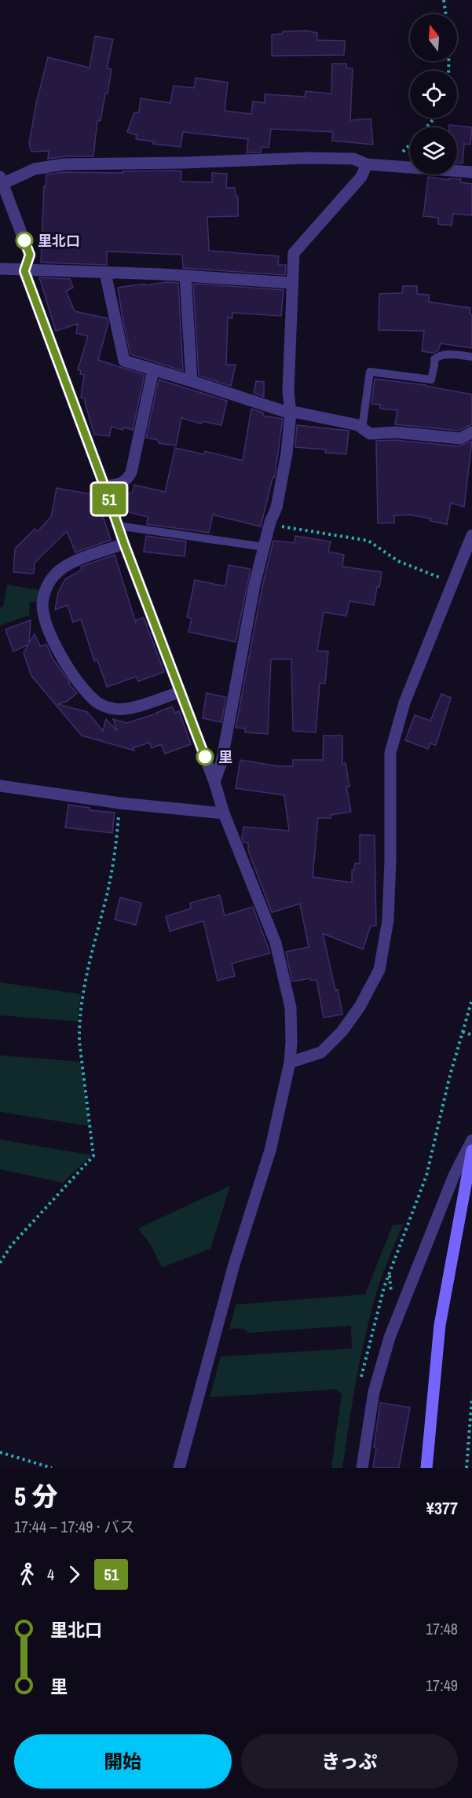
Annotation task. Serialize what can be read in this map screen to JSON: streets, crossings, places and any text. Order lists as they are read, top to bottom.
{
  "places": ["里北口", "里"],
  "lines": ["bus line 51"],
  "north": "top",
  "page": {
    "on_map": "51",
    "heading": ["5 分", "17:44 – 17:49 · バス", "¥377"],
    "legs": ["4", "51"],
    "list": [
      {
        "name": "里北口",
        "value": "17:48"
      },
      {
        "name": "里",
        "value": "17:49"
      }
    ],
    "buttons": ["開始", "きっぷ"]
  }
}
